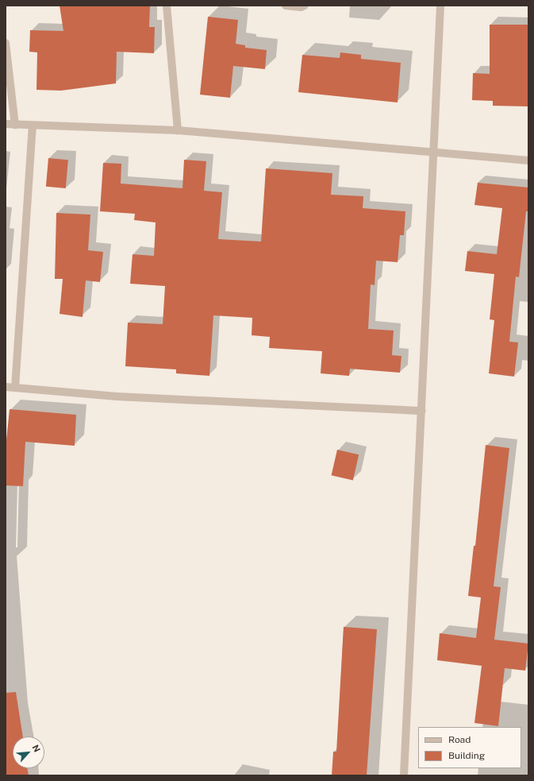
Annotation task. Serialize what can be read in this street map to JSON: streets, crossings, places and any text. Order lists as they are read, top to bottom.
{
  "legend": ["Road", "Building"],
  "north": "top right"
}
